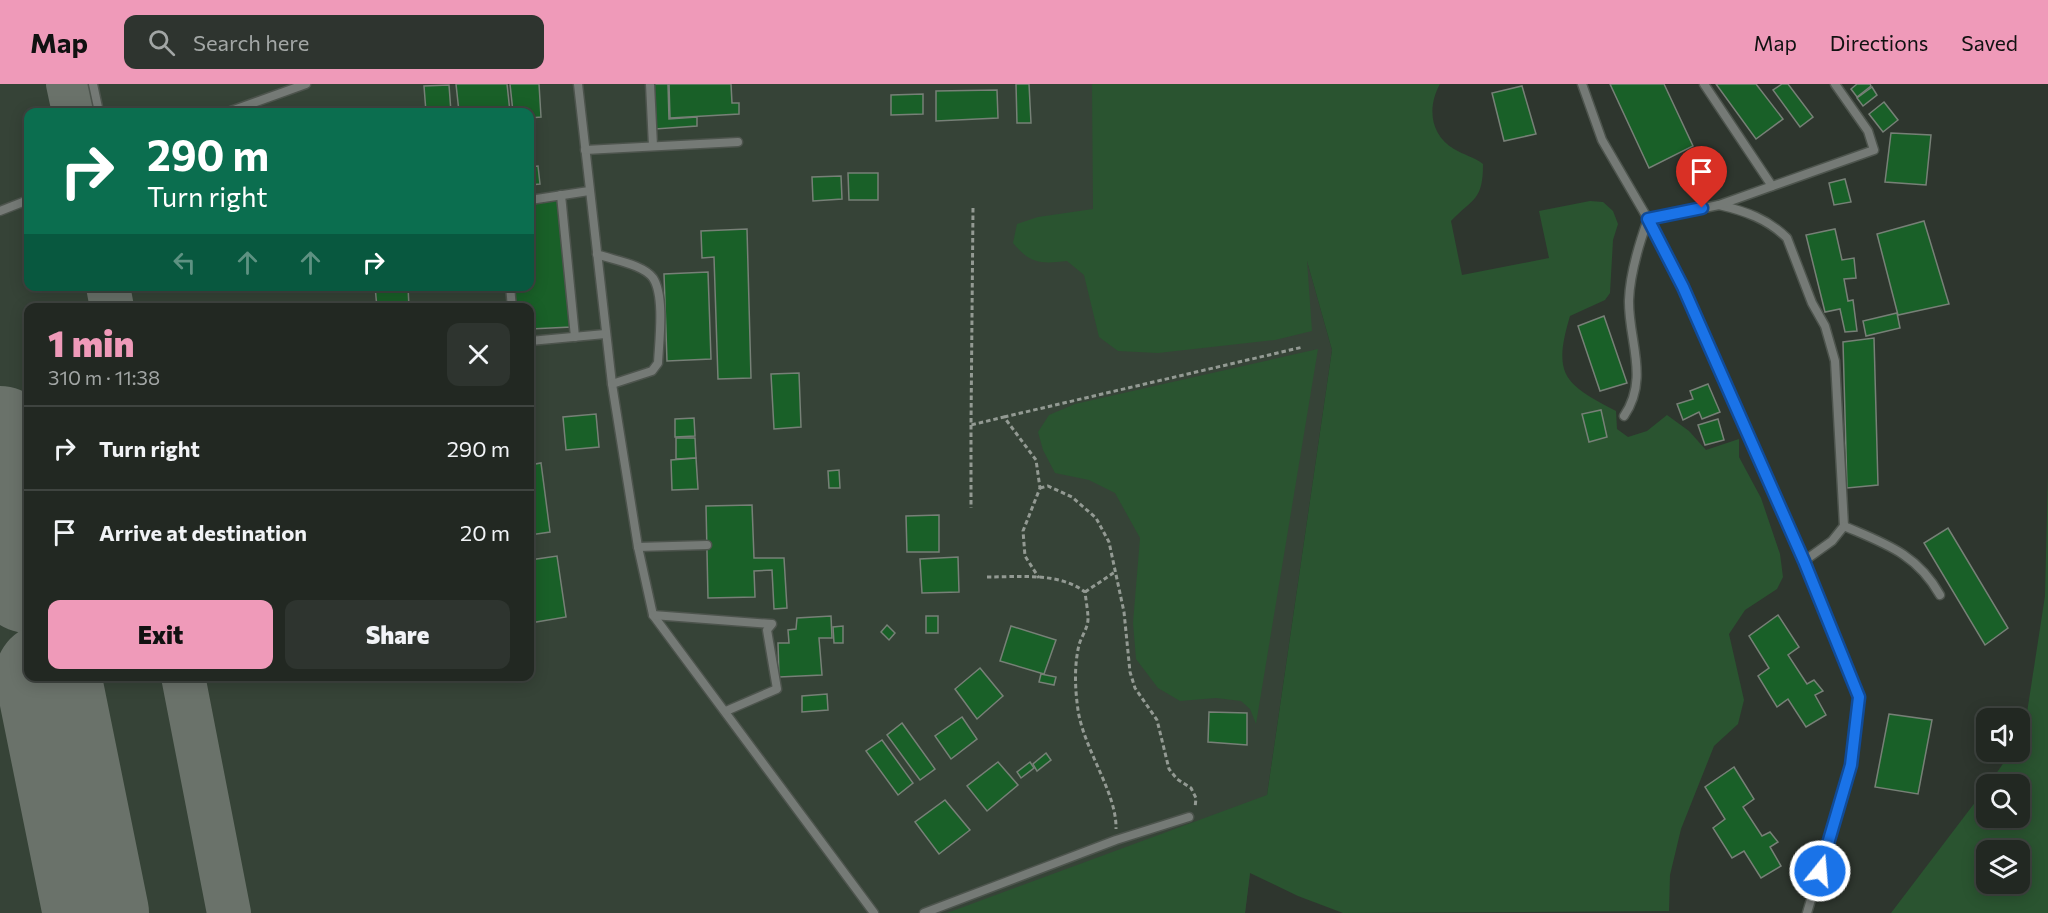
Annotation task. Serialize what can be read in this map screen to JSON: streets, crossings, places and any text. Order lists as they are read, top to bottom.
{
  "page": {
    "header": "Map",
    "search": "Search here",
    "nav": ["Map", "Directions", "Saved"],
    "turn": ["290 m", "Turn right"],
    "heading": ["1 min", "310 m · 11:38"],
    "list": [
      {
        "name": "Turn right",
        "value": "290 m"
      },
      {
        "name": "Arrive at destination",
        "value": "20 m"
      }
    ],
    "buttons": ["Exit", "Share"]
  }
}
